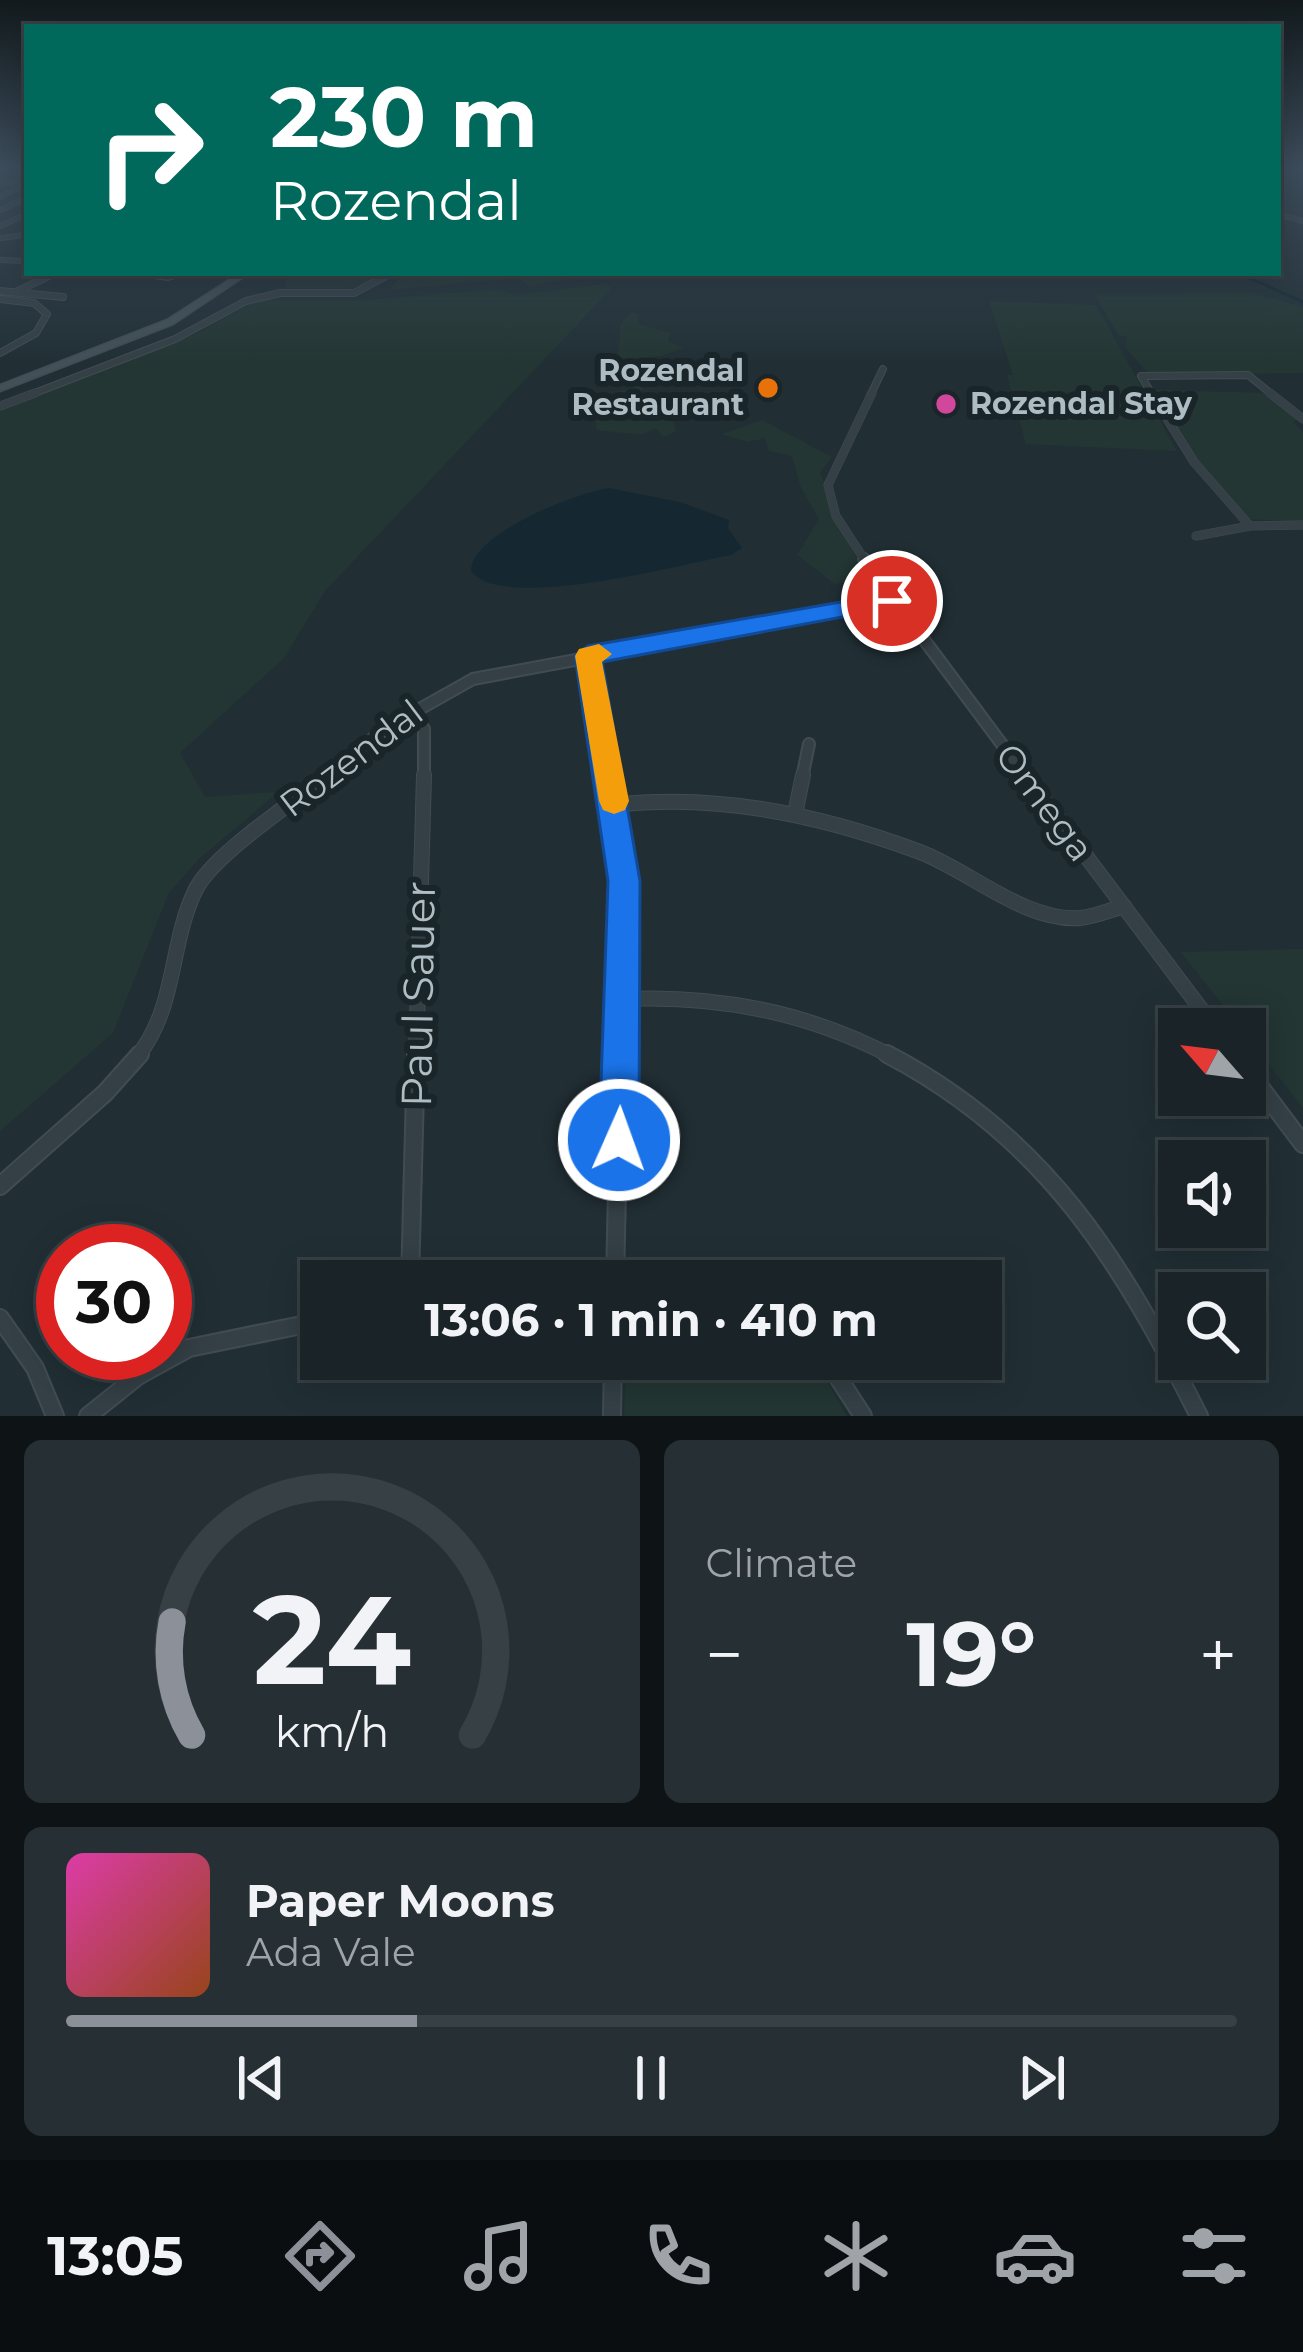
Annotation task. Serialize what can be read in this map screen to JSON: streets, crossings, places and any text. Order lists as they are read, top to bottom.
{
  "streets": {
    "street": ["Rozendal", "Omega", "Paul Sauer"]
  },
  "crossings": [
    ["Rozendal", "Omega"],
    ["Rozendal", "Paul Sauer"]
  ],
  "places": ["Rozendal Restaurant", "Rozendal Stay"],
  "north": "top left",
  "page": {
    "turn": ["230 m", "Rozendal"],
    "limit": "30",
    "trip": "13:06 · 1 min · 410 m",
    "tile": "Climate",
    "heat": ["−", "19°", "+"],
    "song": ["Paper Moons", "Ada Vale"],
    "tabs": "13:05",
    "gauge": ["24", "km/h"]
  }
}
